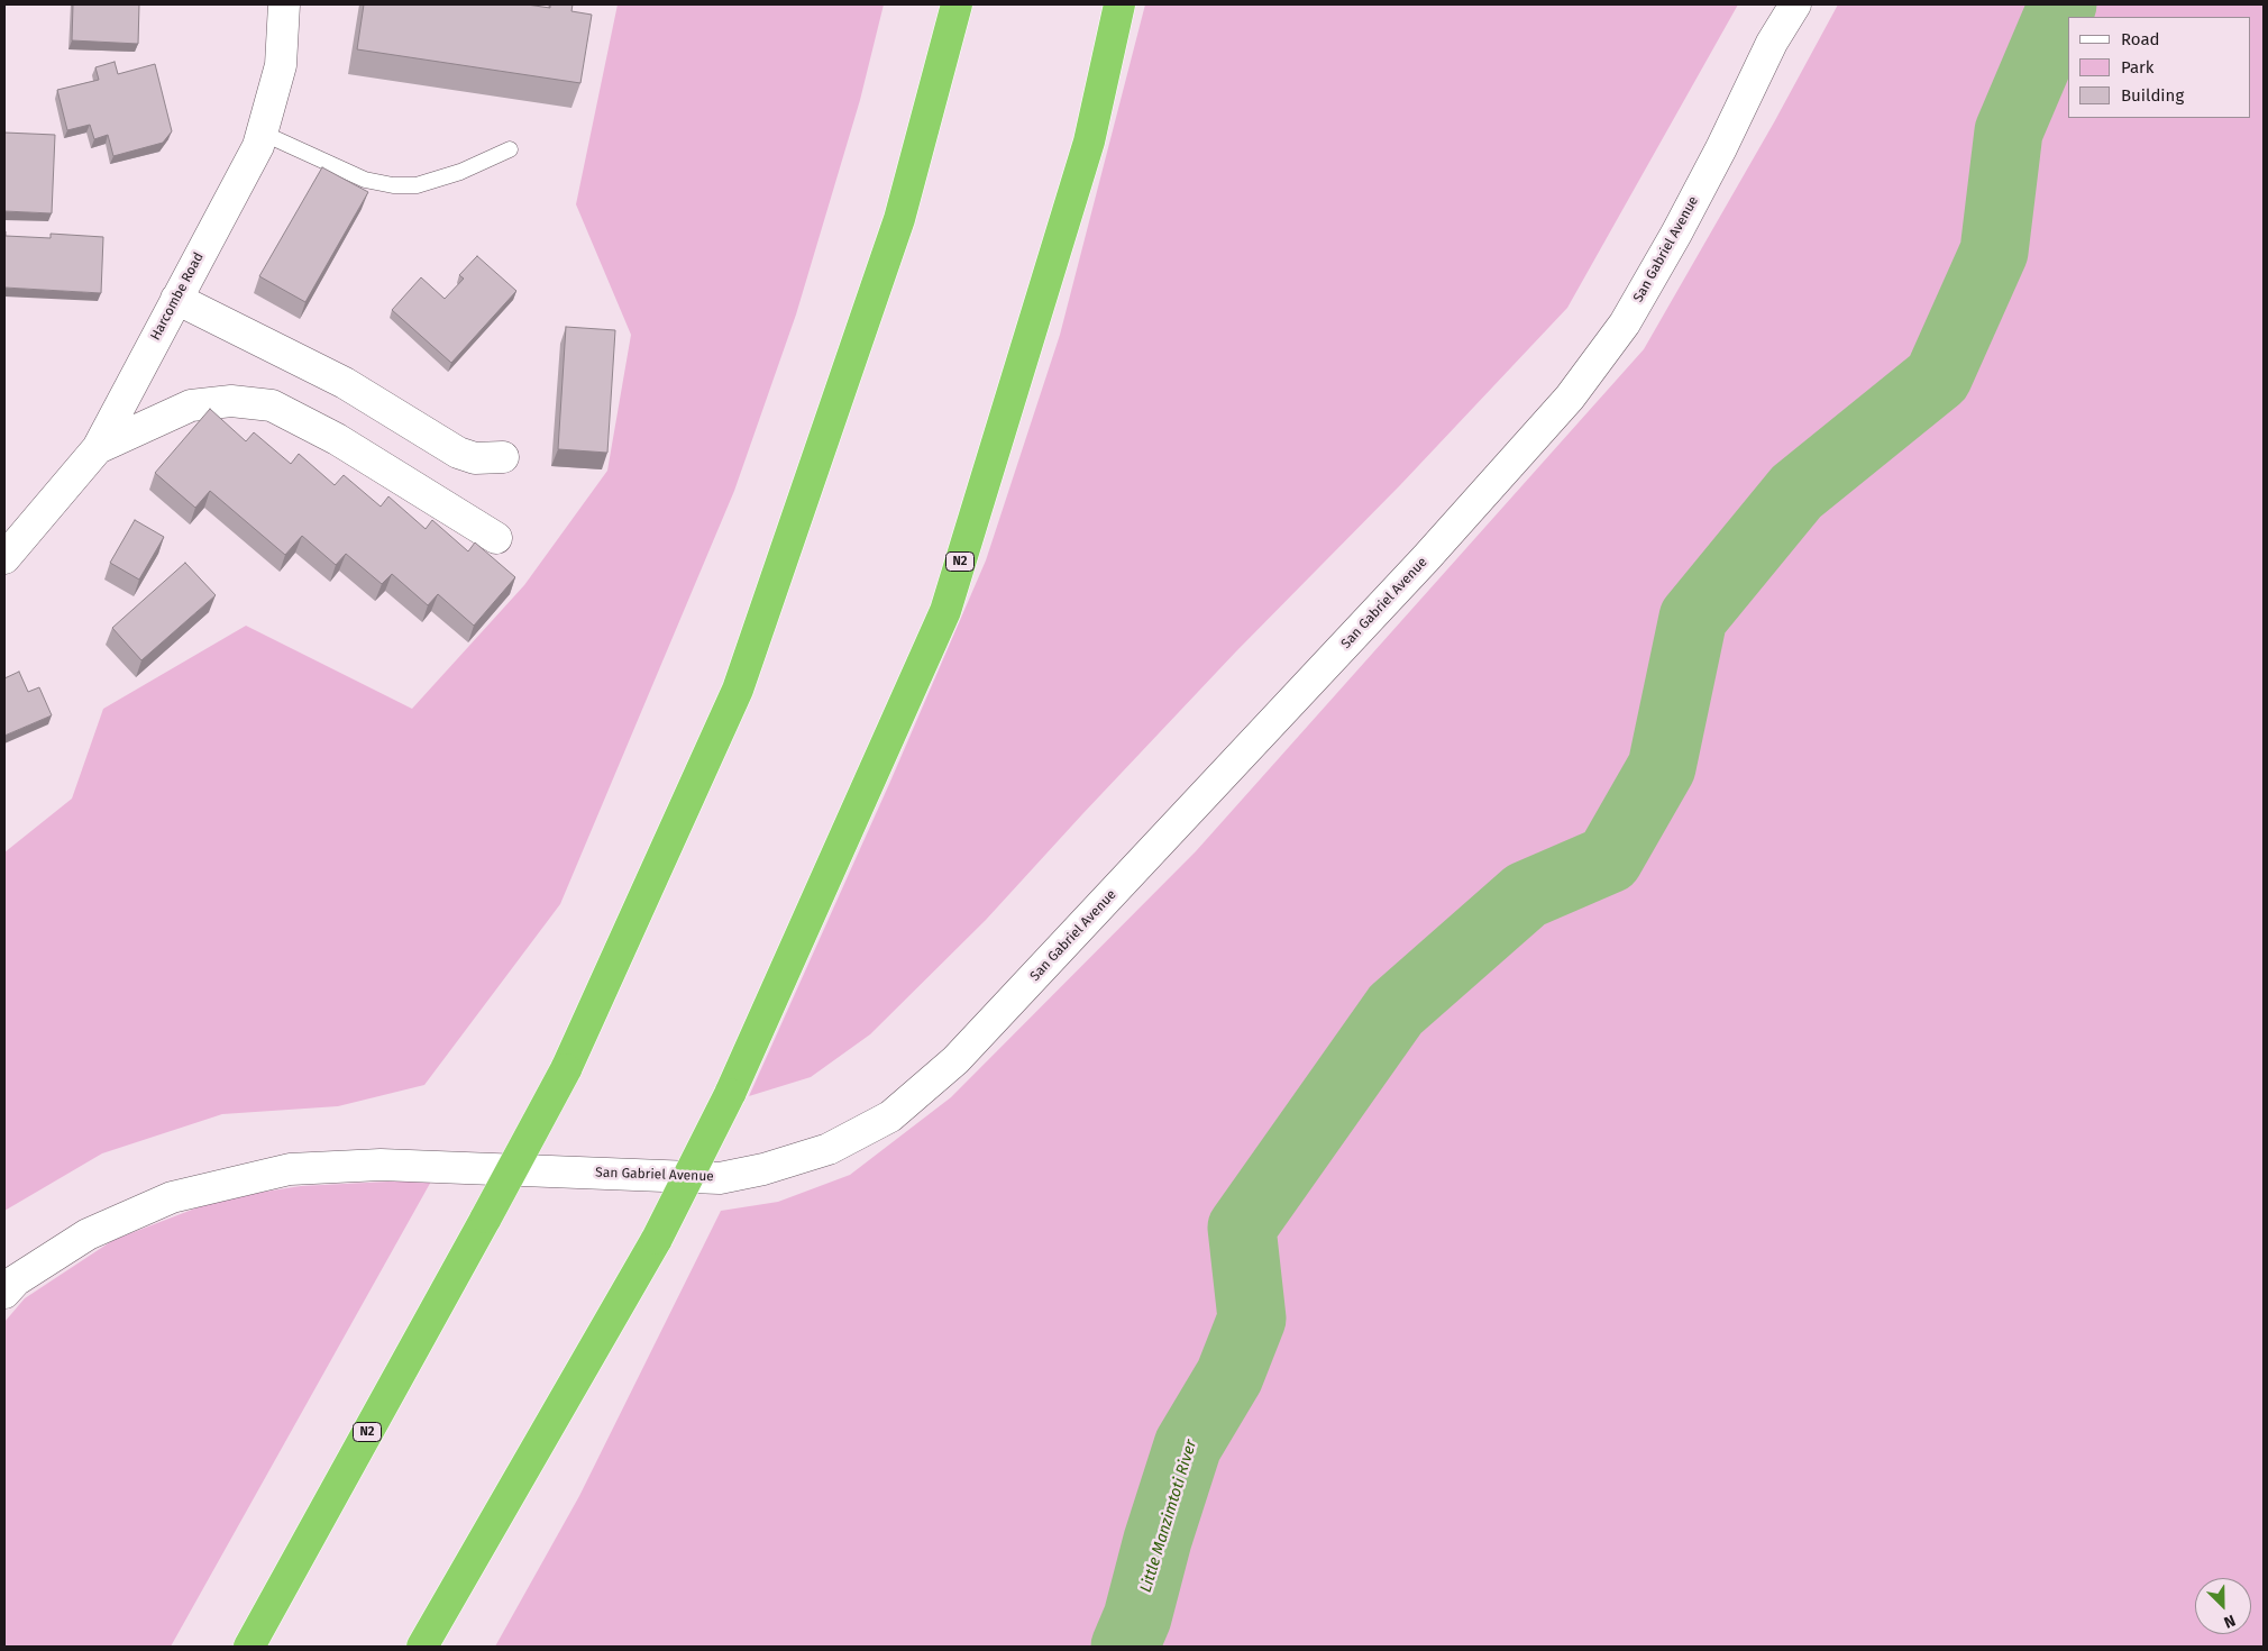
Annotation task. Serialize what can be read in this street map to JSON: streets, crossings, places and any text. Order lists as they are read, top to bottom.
{
  "streets": {
    "highway": ["N2"],
    "street": ["San Gabriel Avenue", "Harcombe Road"]
  },
  "water": ["Little Manzimtoti River"],
  "legend": ["Road", "Park", "Building"],
  "north": "bottom right"
}
